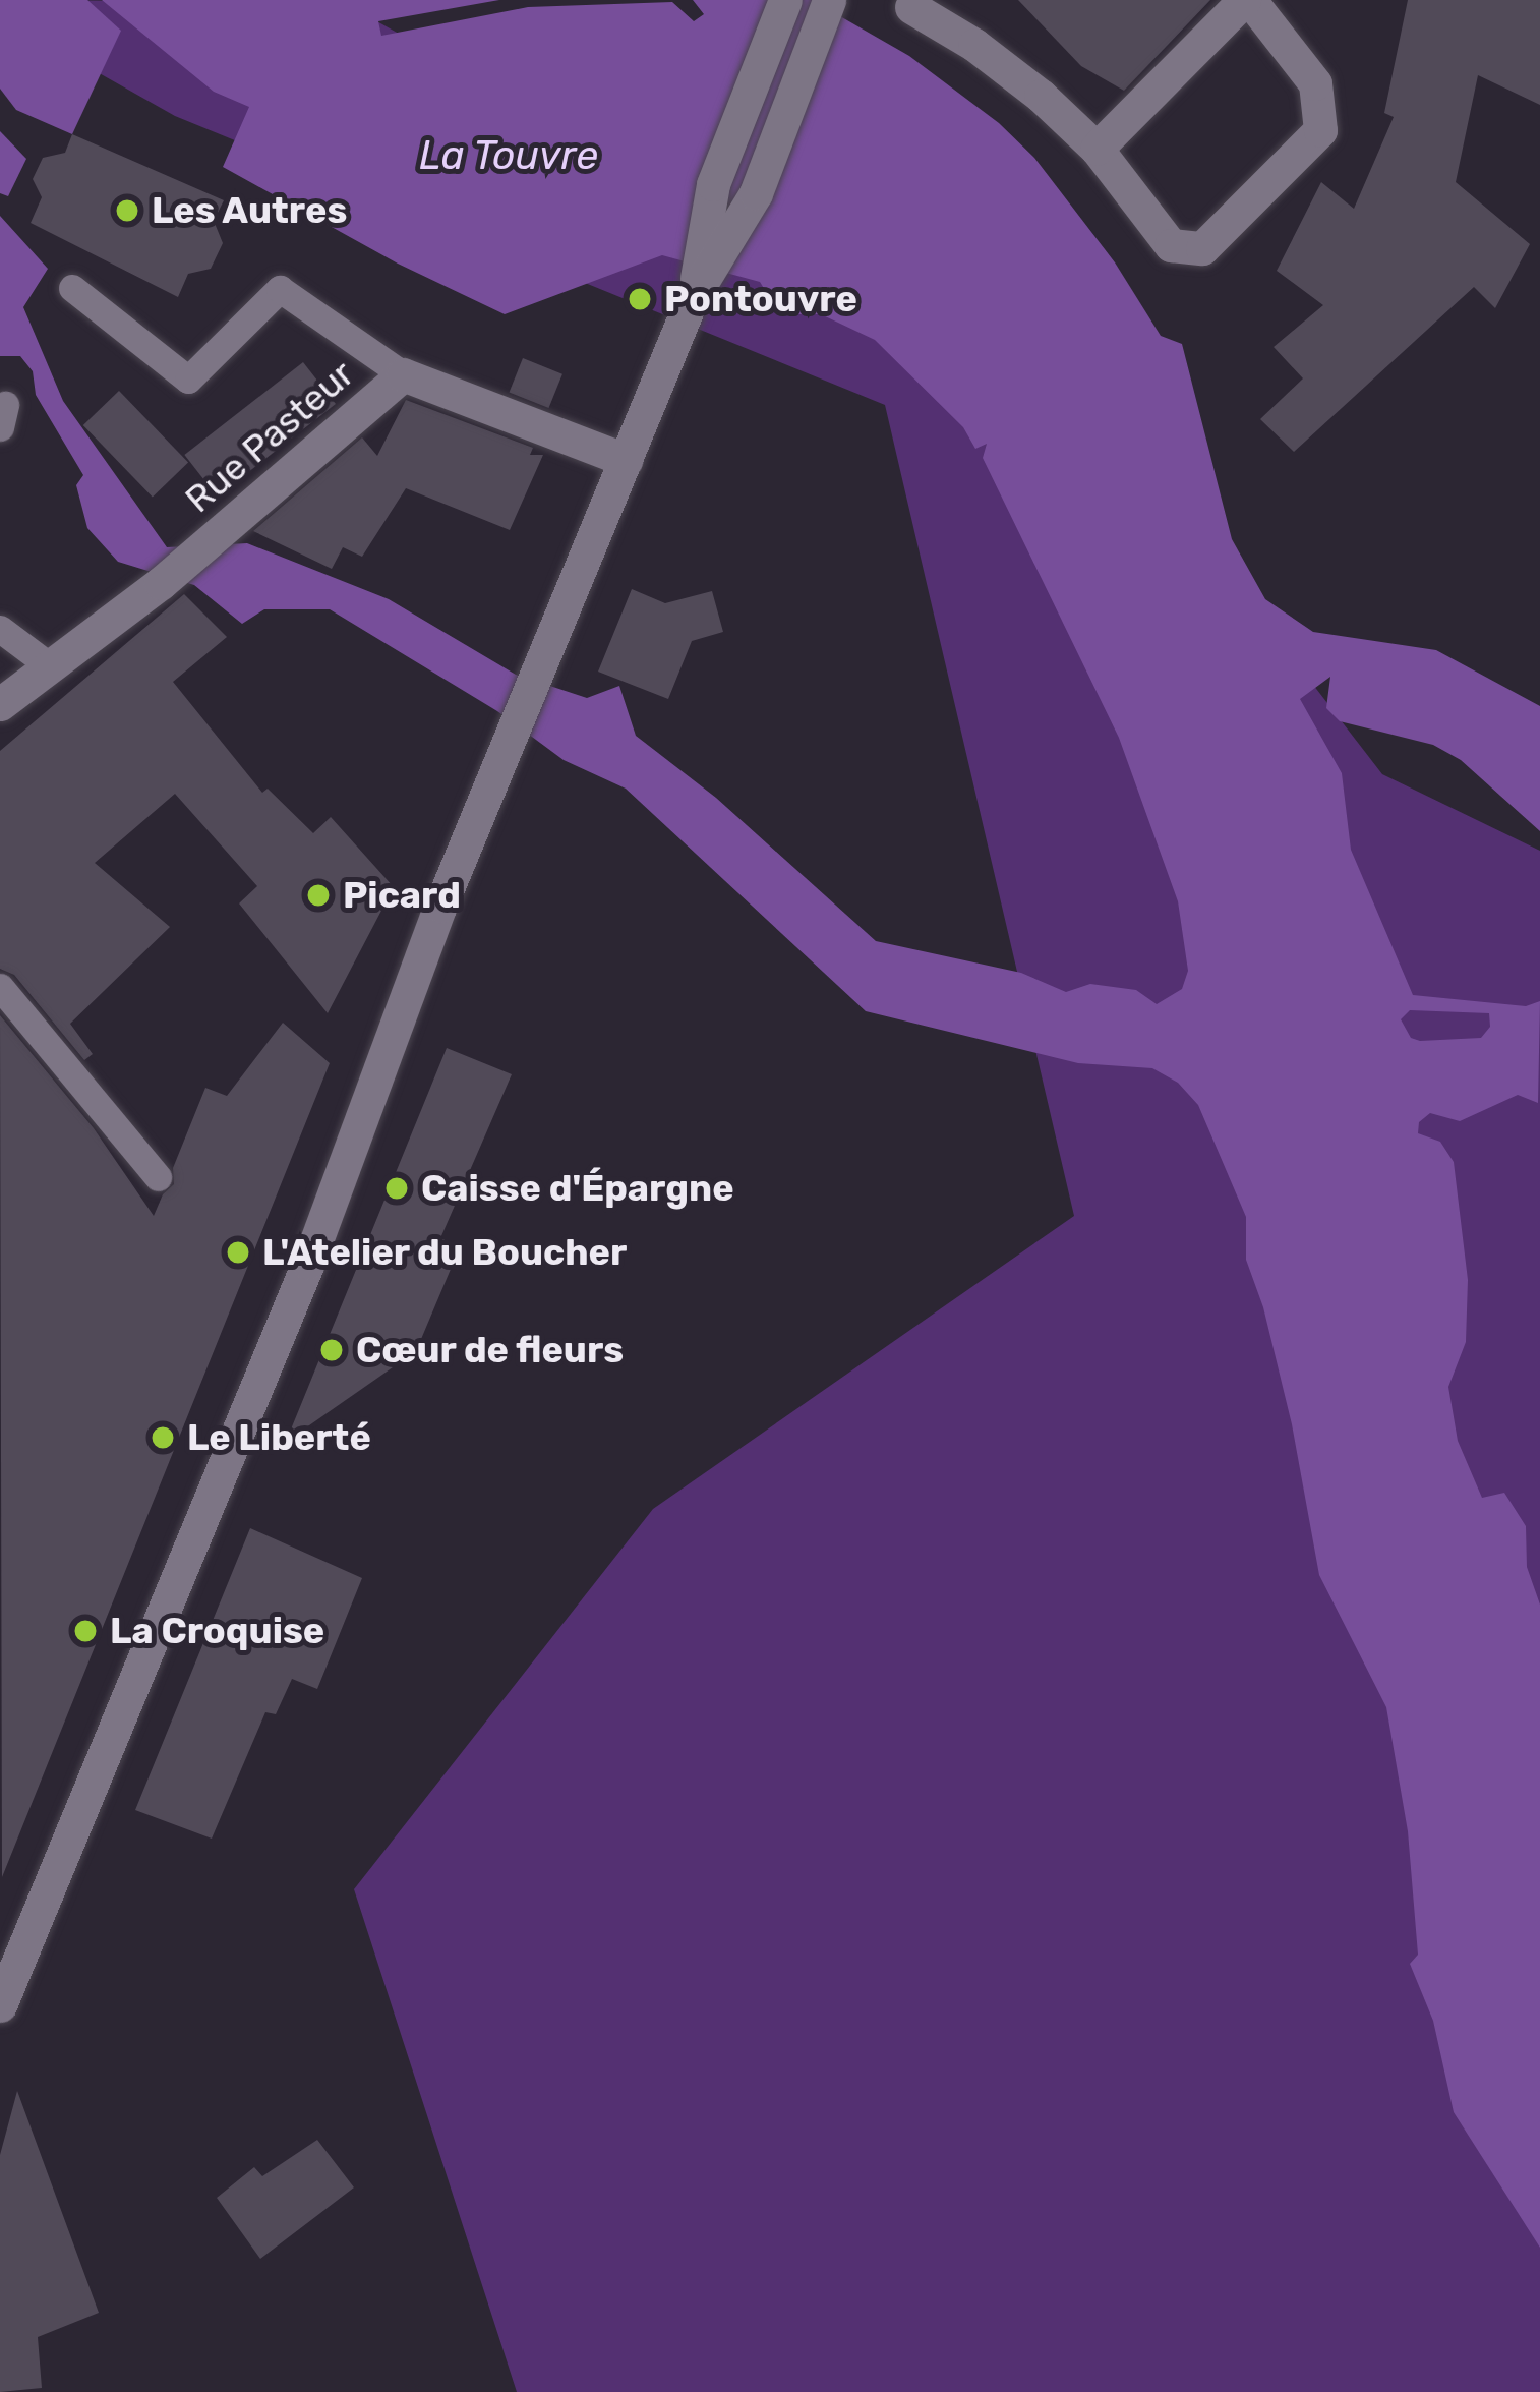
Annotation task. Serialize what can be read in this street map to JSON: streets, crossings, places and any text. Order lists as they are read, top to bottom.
{
  "streets": {
    "main road": ["Rue Pasteur"]
  },
  "water": ["La Touvre"],
  "places": [
    "Les Autres",
    "Pontouvre",
    "Picard",
    "Caisse d'Épargne",
    "L'Atelier du Boucher",
    "Cœur de fleurs",
    "Le Liberté",
    "La Croquise"
  ]
}
